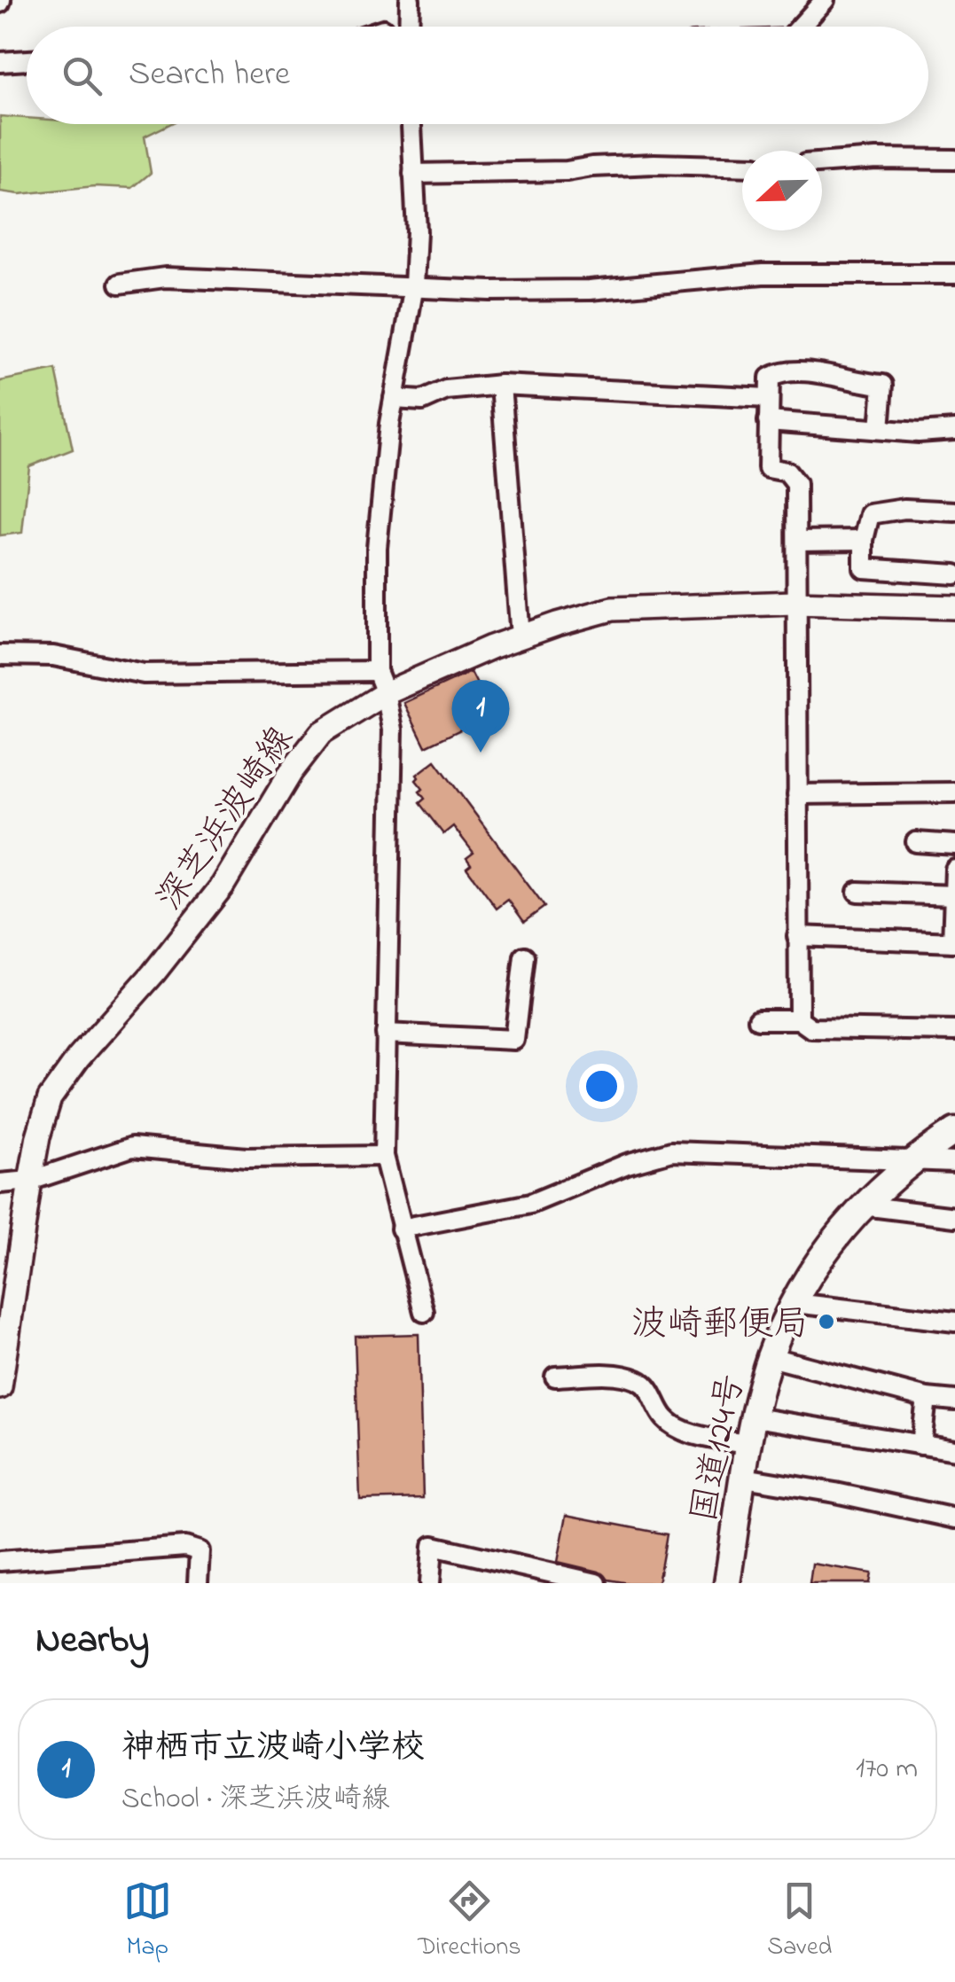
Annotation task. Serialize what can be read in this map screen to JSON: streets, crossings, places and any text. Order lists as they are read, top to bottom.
{
  "streets": {
    "highway": ["国道124号"],
    "main road": ["深芝浜波崎線"]
  },
  "places": ["波崎郵便局"],
  "north": "left",
  "page": {
    "search": "Search here",
    "pins": "1",
    "heading": "Nearby",
    "list": [
      {
        "mark": "1",
        "name": "神栖市立波崎小学校",
        "note": "School · 深芝浜波崎線",
        "value": "170 m"
      }
    ],
    "nav": ["Map", "Directions", "Saved"]
  }
}
